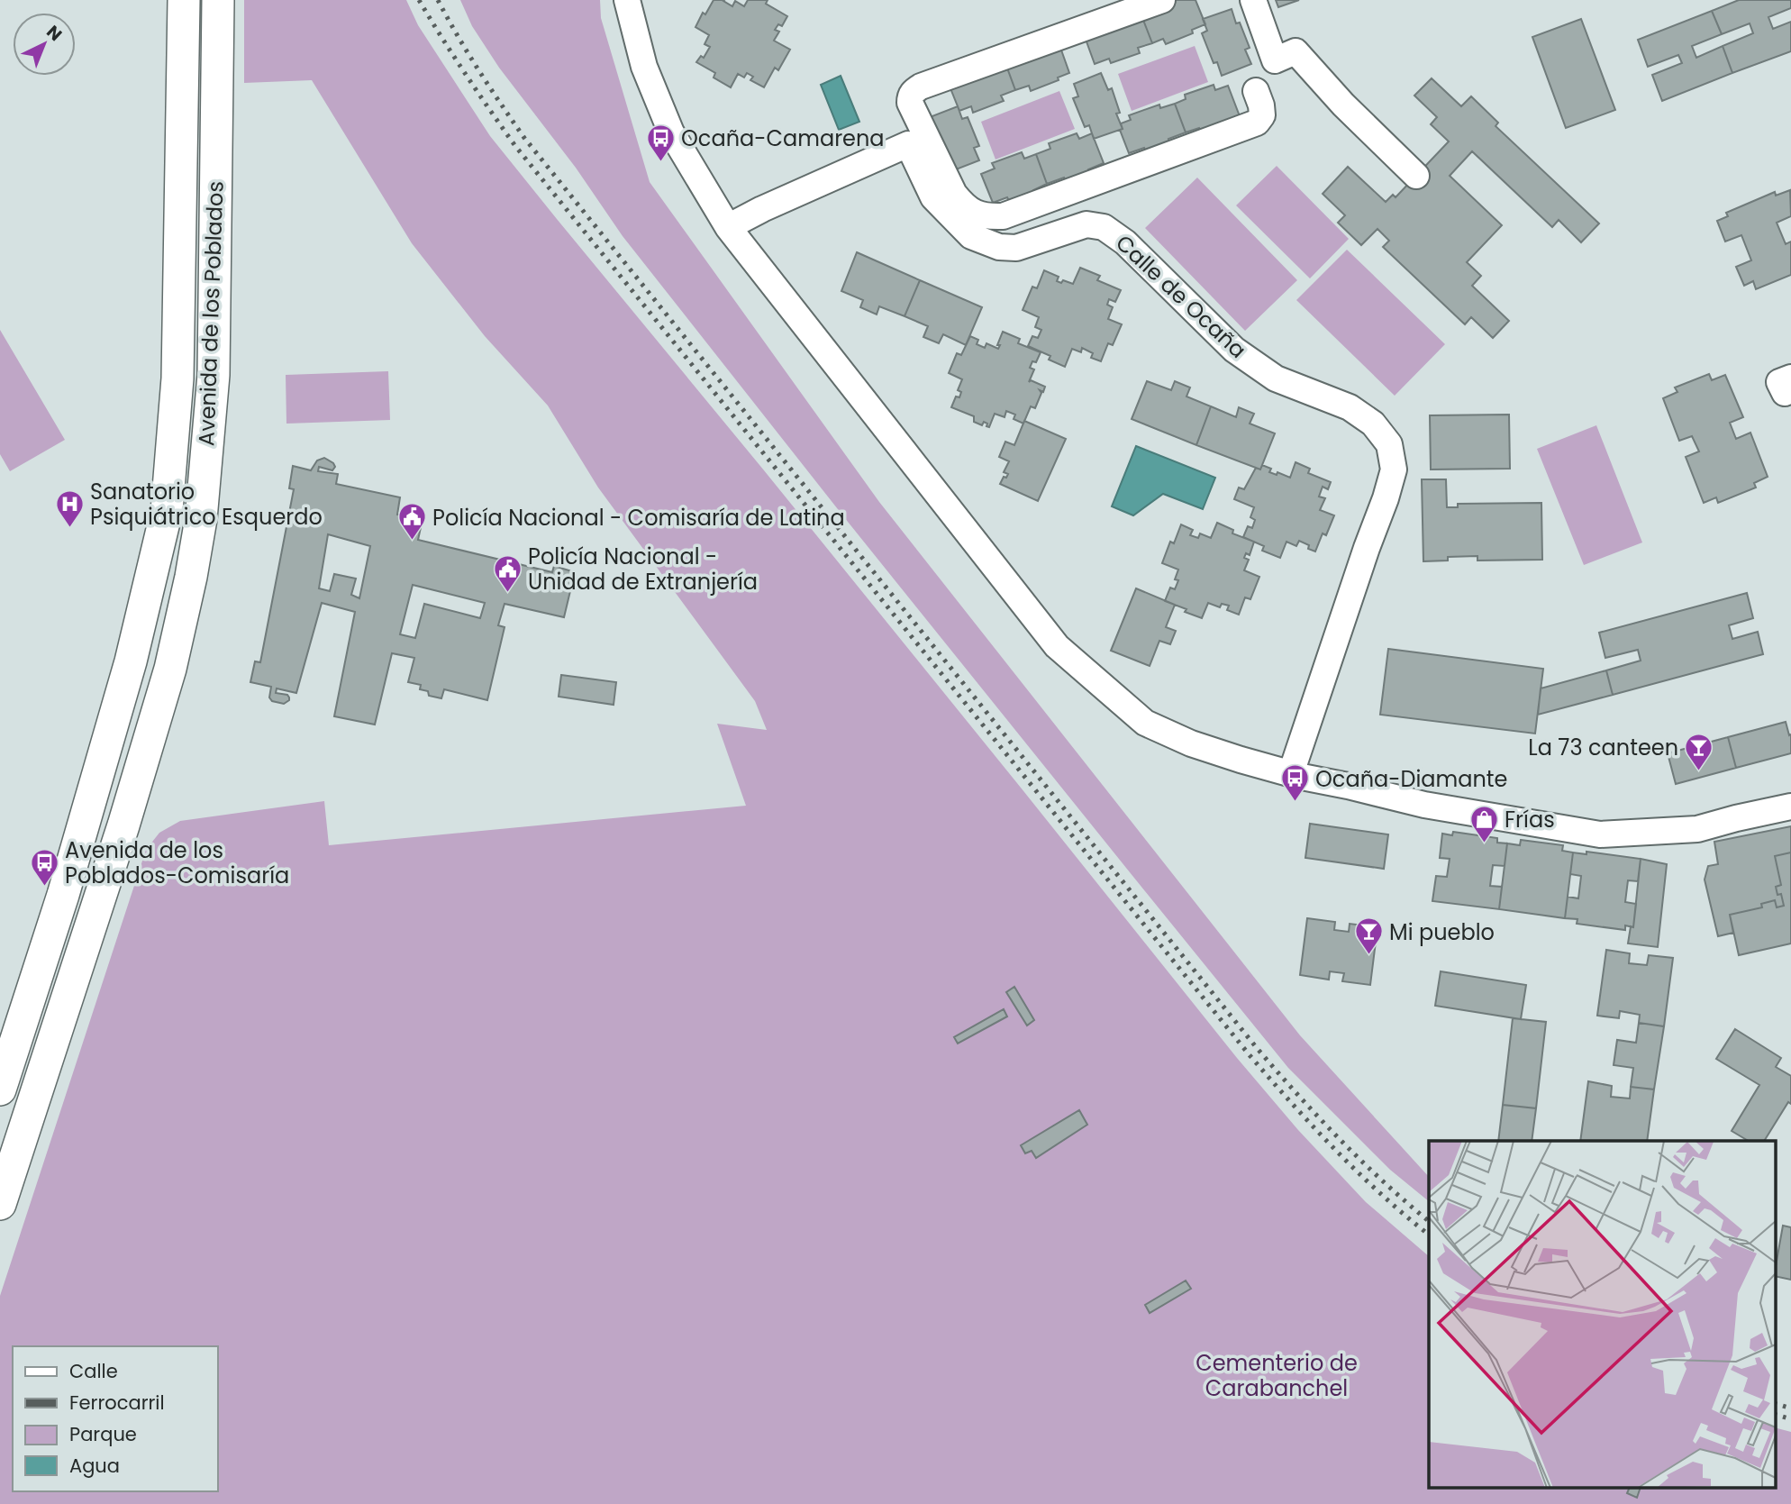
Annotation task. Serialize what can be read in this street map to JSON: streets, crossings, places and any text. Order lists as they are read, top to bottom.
{
  "streets": {
    "main road": ["Avenida de los Poblados"],
    "street": ["Calle de Ocaña"]
  },
  "parks": ["Cementerio de Carabanchel"],
  "places": {
    "bus stop": ["Ocaña-Camarena", "Ocaña-Diamante", "Avenida de los Poblados-Comisaría"],
    "hospital": ["Sanatorio Psiquiátrico Esquerdo"],
    "public building": ["Policía Nacional - Comisaría de Latina", "Policía Nacional - Unidad de Extranjería"],
    "bar": ["La 73 canteen", "Mi pueblo"],
    "shop": ["Frías"]
  },
  "legend": [
    "Calle",
    "Ferrocarril",
    "Parque",
    "Agua"
  ],
  "north": "top right"
}
